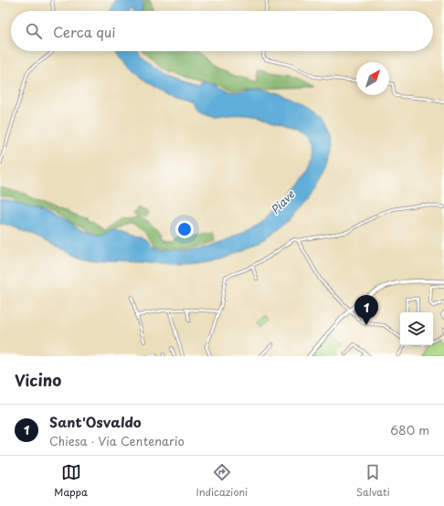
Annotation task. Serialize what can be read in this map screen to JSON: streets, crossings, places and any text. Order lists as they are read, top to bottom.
{
  "water": ["Piave"],
  "north": "top right",
  "page": {
    "search": "Cerca qui",
    "pins": "1",
    "heading": "Vicino",
    "list": [
      {
        "mark": "1",
        "name": "Sant'Osvaldo",
        "note": "Chiesa · Via Centenario",
        "value": "680 m"
      }
    ],
    "nav": ["Mappa", "Indicazioni", "Salvati"]
  }
}
